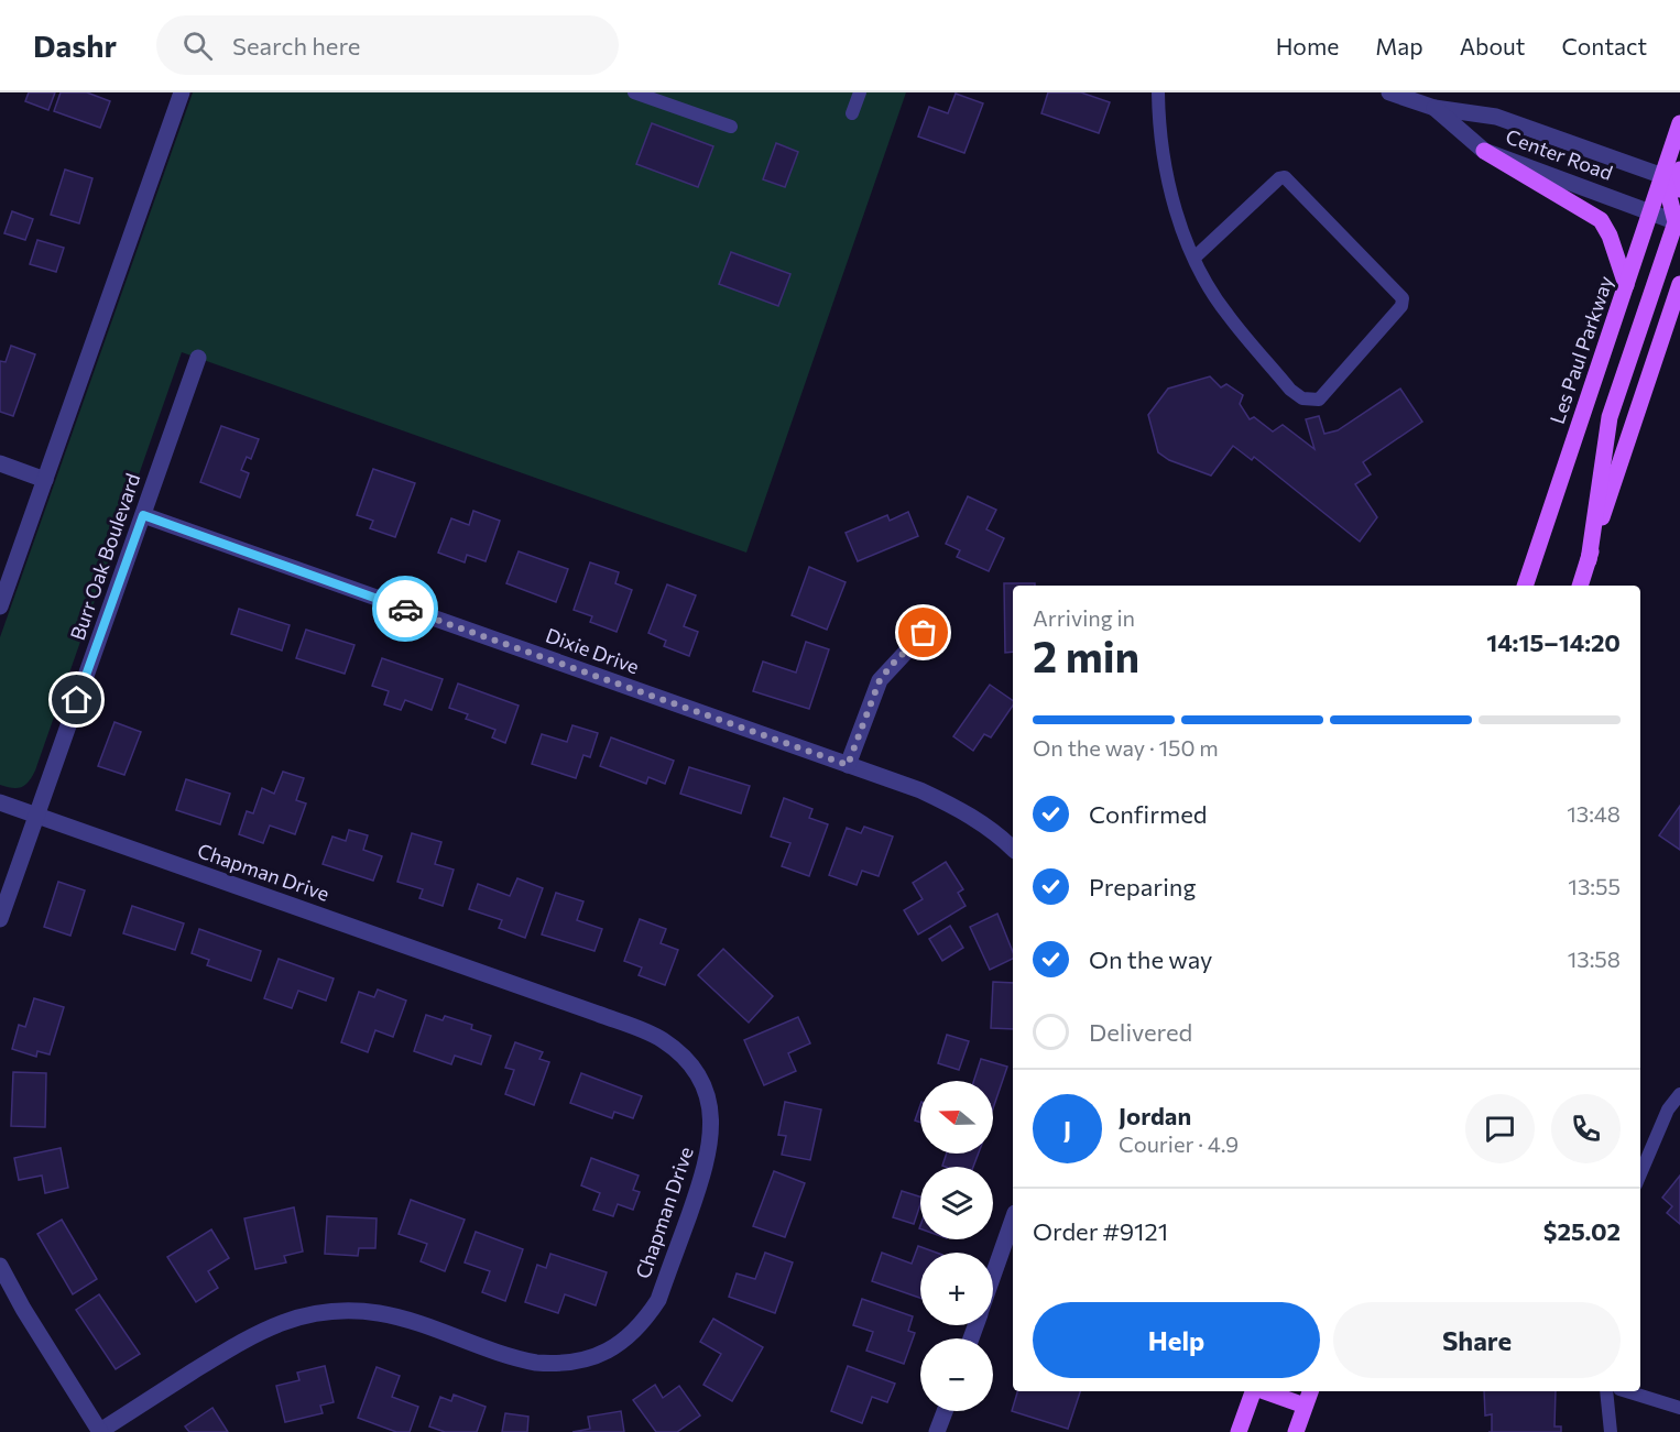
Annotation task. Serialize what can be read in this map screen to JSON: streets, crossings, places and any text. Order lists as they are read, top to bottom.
{
  "streets": {
    "main road": ["Les Paul Parkway"],
    "street": [
      "Center Road",
      "Burr Oak Boulevard",
      "Dixie Drive",
      "Chapman Drive"
    ]
  },
  "crossings": [
    ["Center Road", "Les Paul Parkway"],
    ["Burr Oak Boulevard", "Dixie Drive"],
    ["Burr Oak Boulevard", "Chapman Drive"]
  ],
  "north": "left",
  "page": {
    "header": "Dashr",
    "search": "Search here",
    "nav": [
      "Home",
      "Map",
      "About",
      "Contact"
    ],
    "heading": ["2 min", "Arriving in", "14:15–14:20"],
    "panel": [
      "Jordan",
      "Courier · 4.9",
      "Order #9121",
      "$25.02"
    ],
    "bar": "On the way · 150 m",
    "list": [
      ["Confirmed", "13:48"],
      ["Preparing", "13:55"],
      ["On the way", "13:58"],
      "Delivered"
    ],
    "map_buttons": ["+", "−"],
    "round": "J",
    "buttons": ["Help", "Share"]
  }
}
